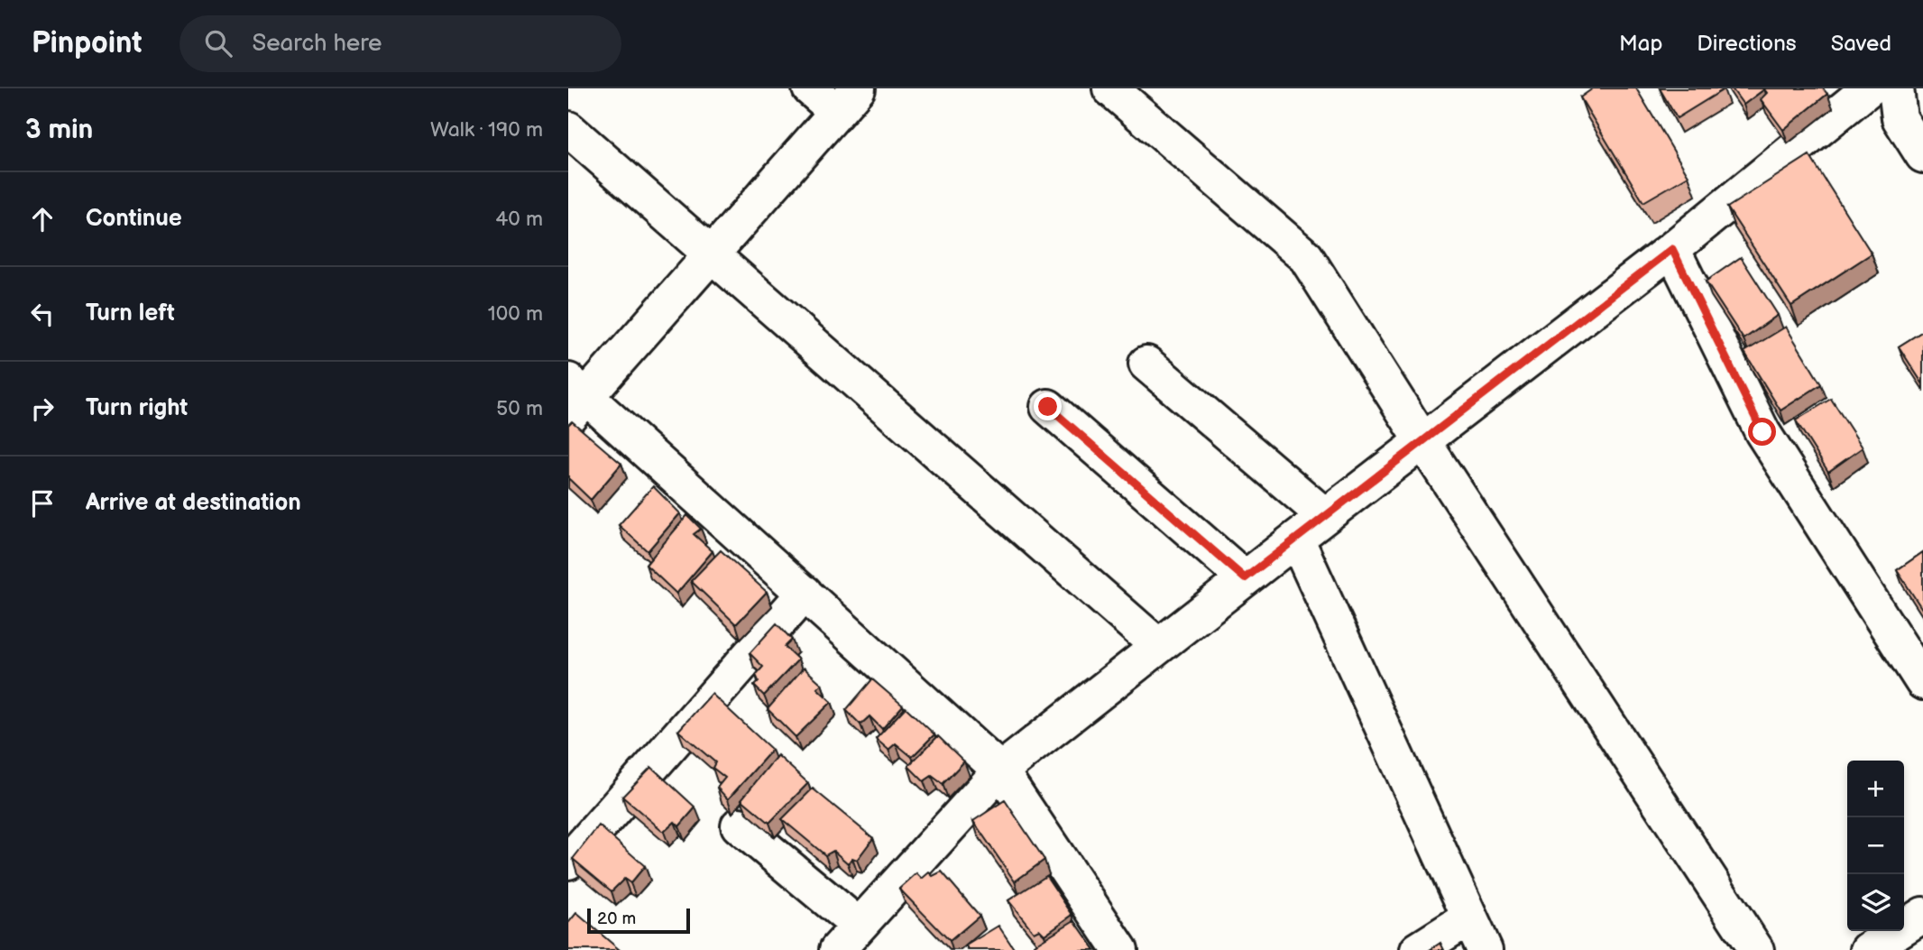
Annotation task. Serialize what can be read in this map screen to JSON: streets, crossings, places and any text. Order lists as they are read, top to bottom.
{
  "scale_bar": "20 m",
  "page": {
    "header": "Pinpoint",
    "search": "Search here",
    "nav": ["Map", "Directions", "Saved"],
    "heading": ["3 min", "Walk · 190 m"],
    "list": [
      ["Continue", "40 m"],
      ["Turn left", "100 m"],
      ["Turn right", "50 m"],
      "Arrive at destination"
    ],
    "map_buttons": ["+", "−"],
    "scale": "20 m"
  }
}
